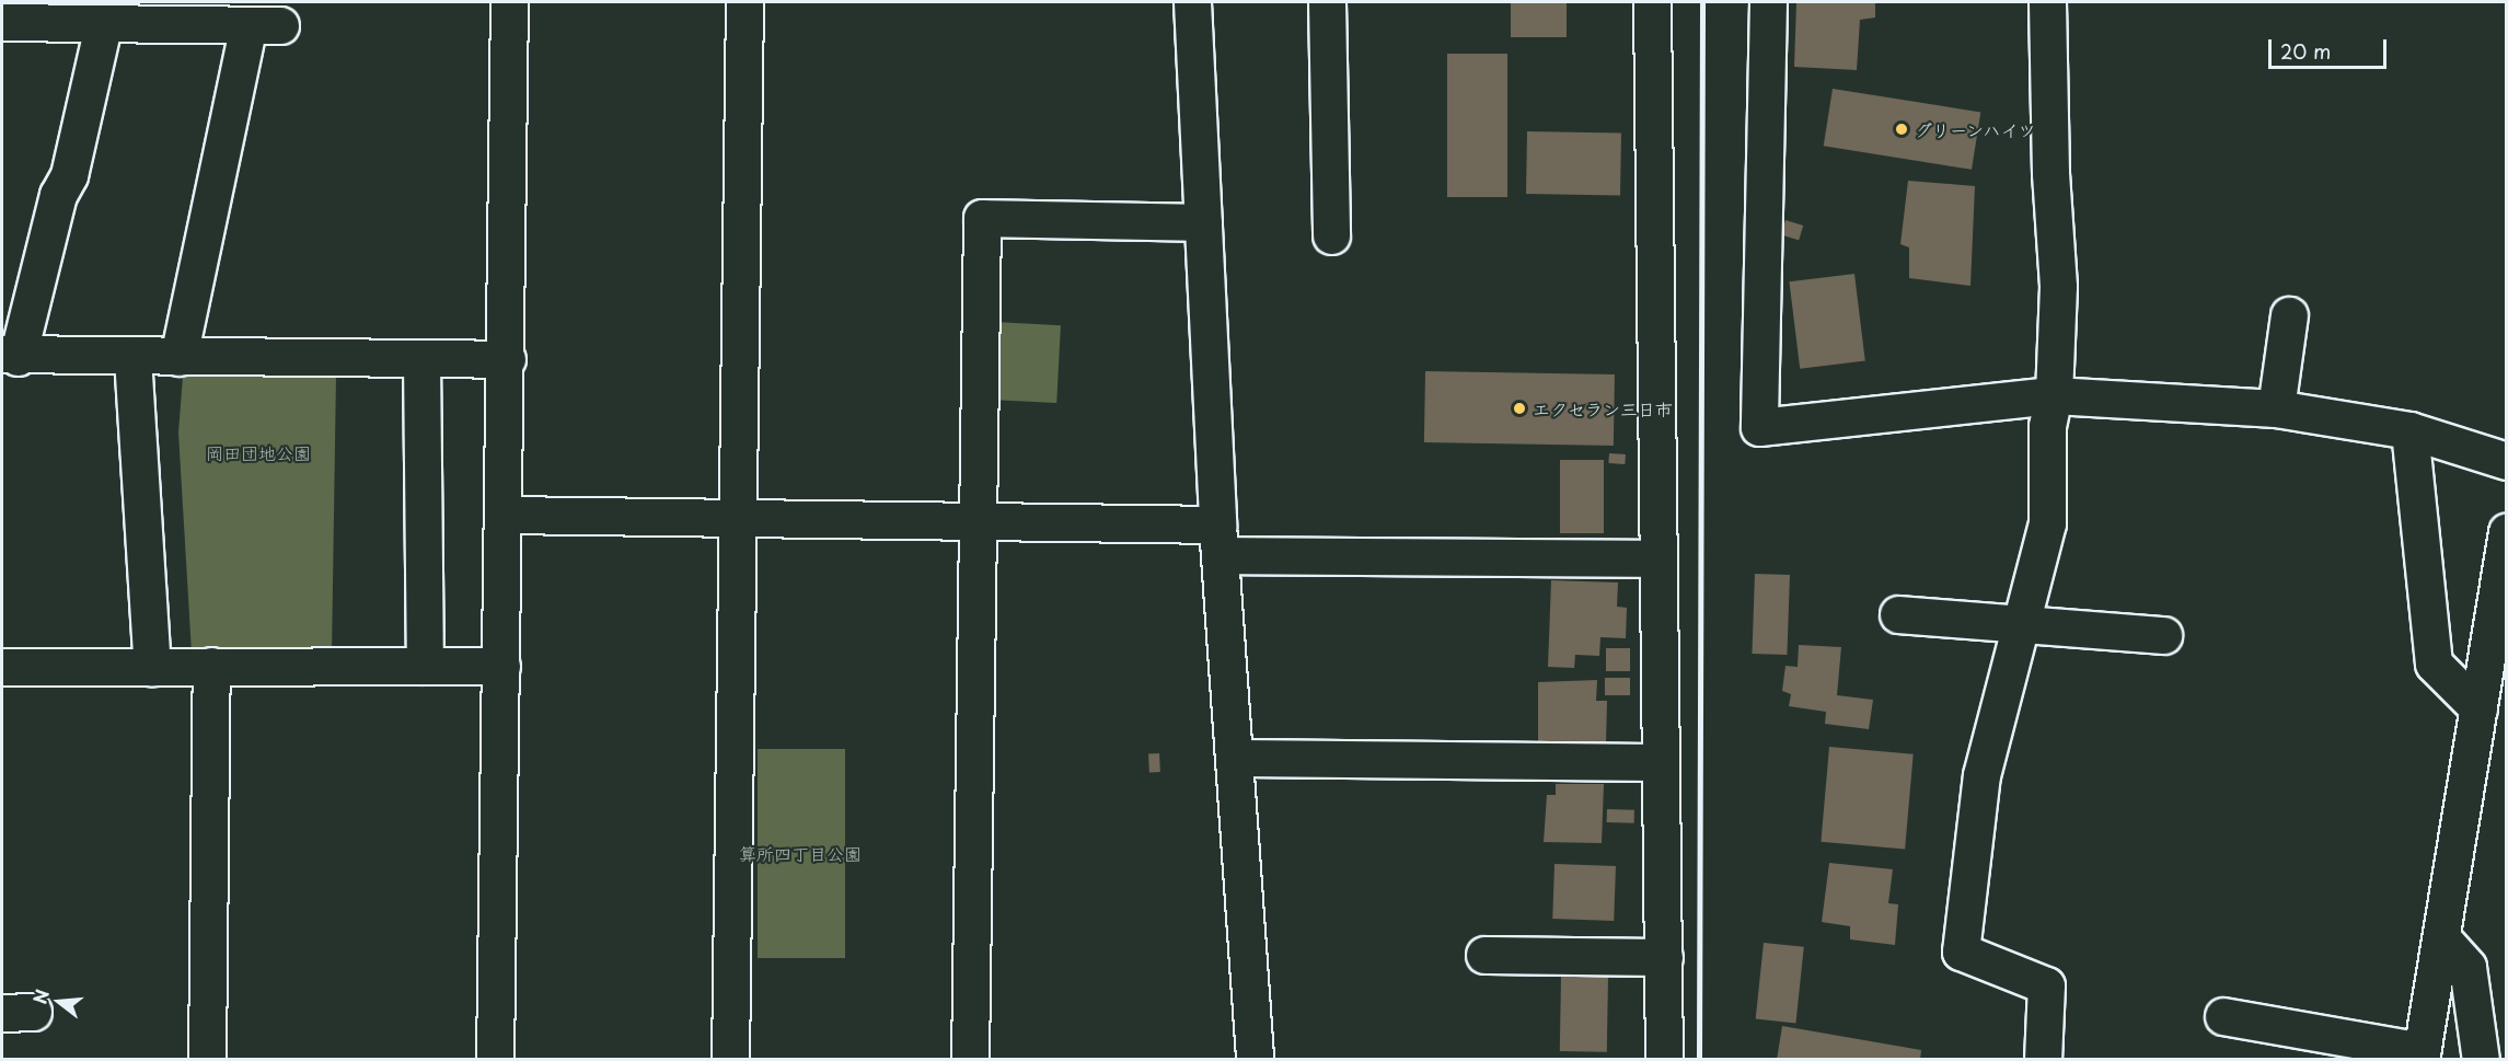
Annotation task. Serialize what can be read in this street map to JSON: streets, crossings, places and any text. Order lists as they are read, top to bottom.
{
  "parks": ["岡田団地公園", "算所四丁目公園"],
  "places": ["グリーンハイツ", "エクセラン三日市"],
  "scale_bar": "20 m",
  "north": "left"
}
